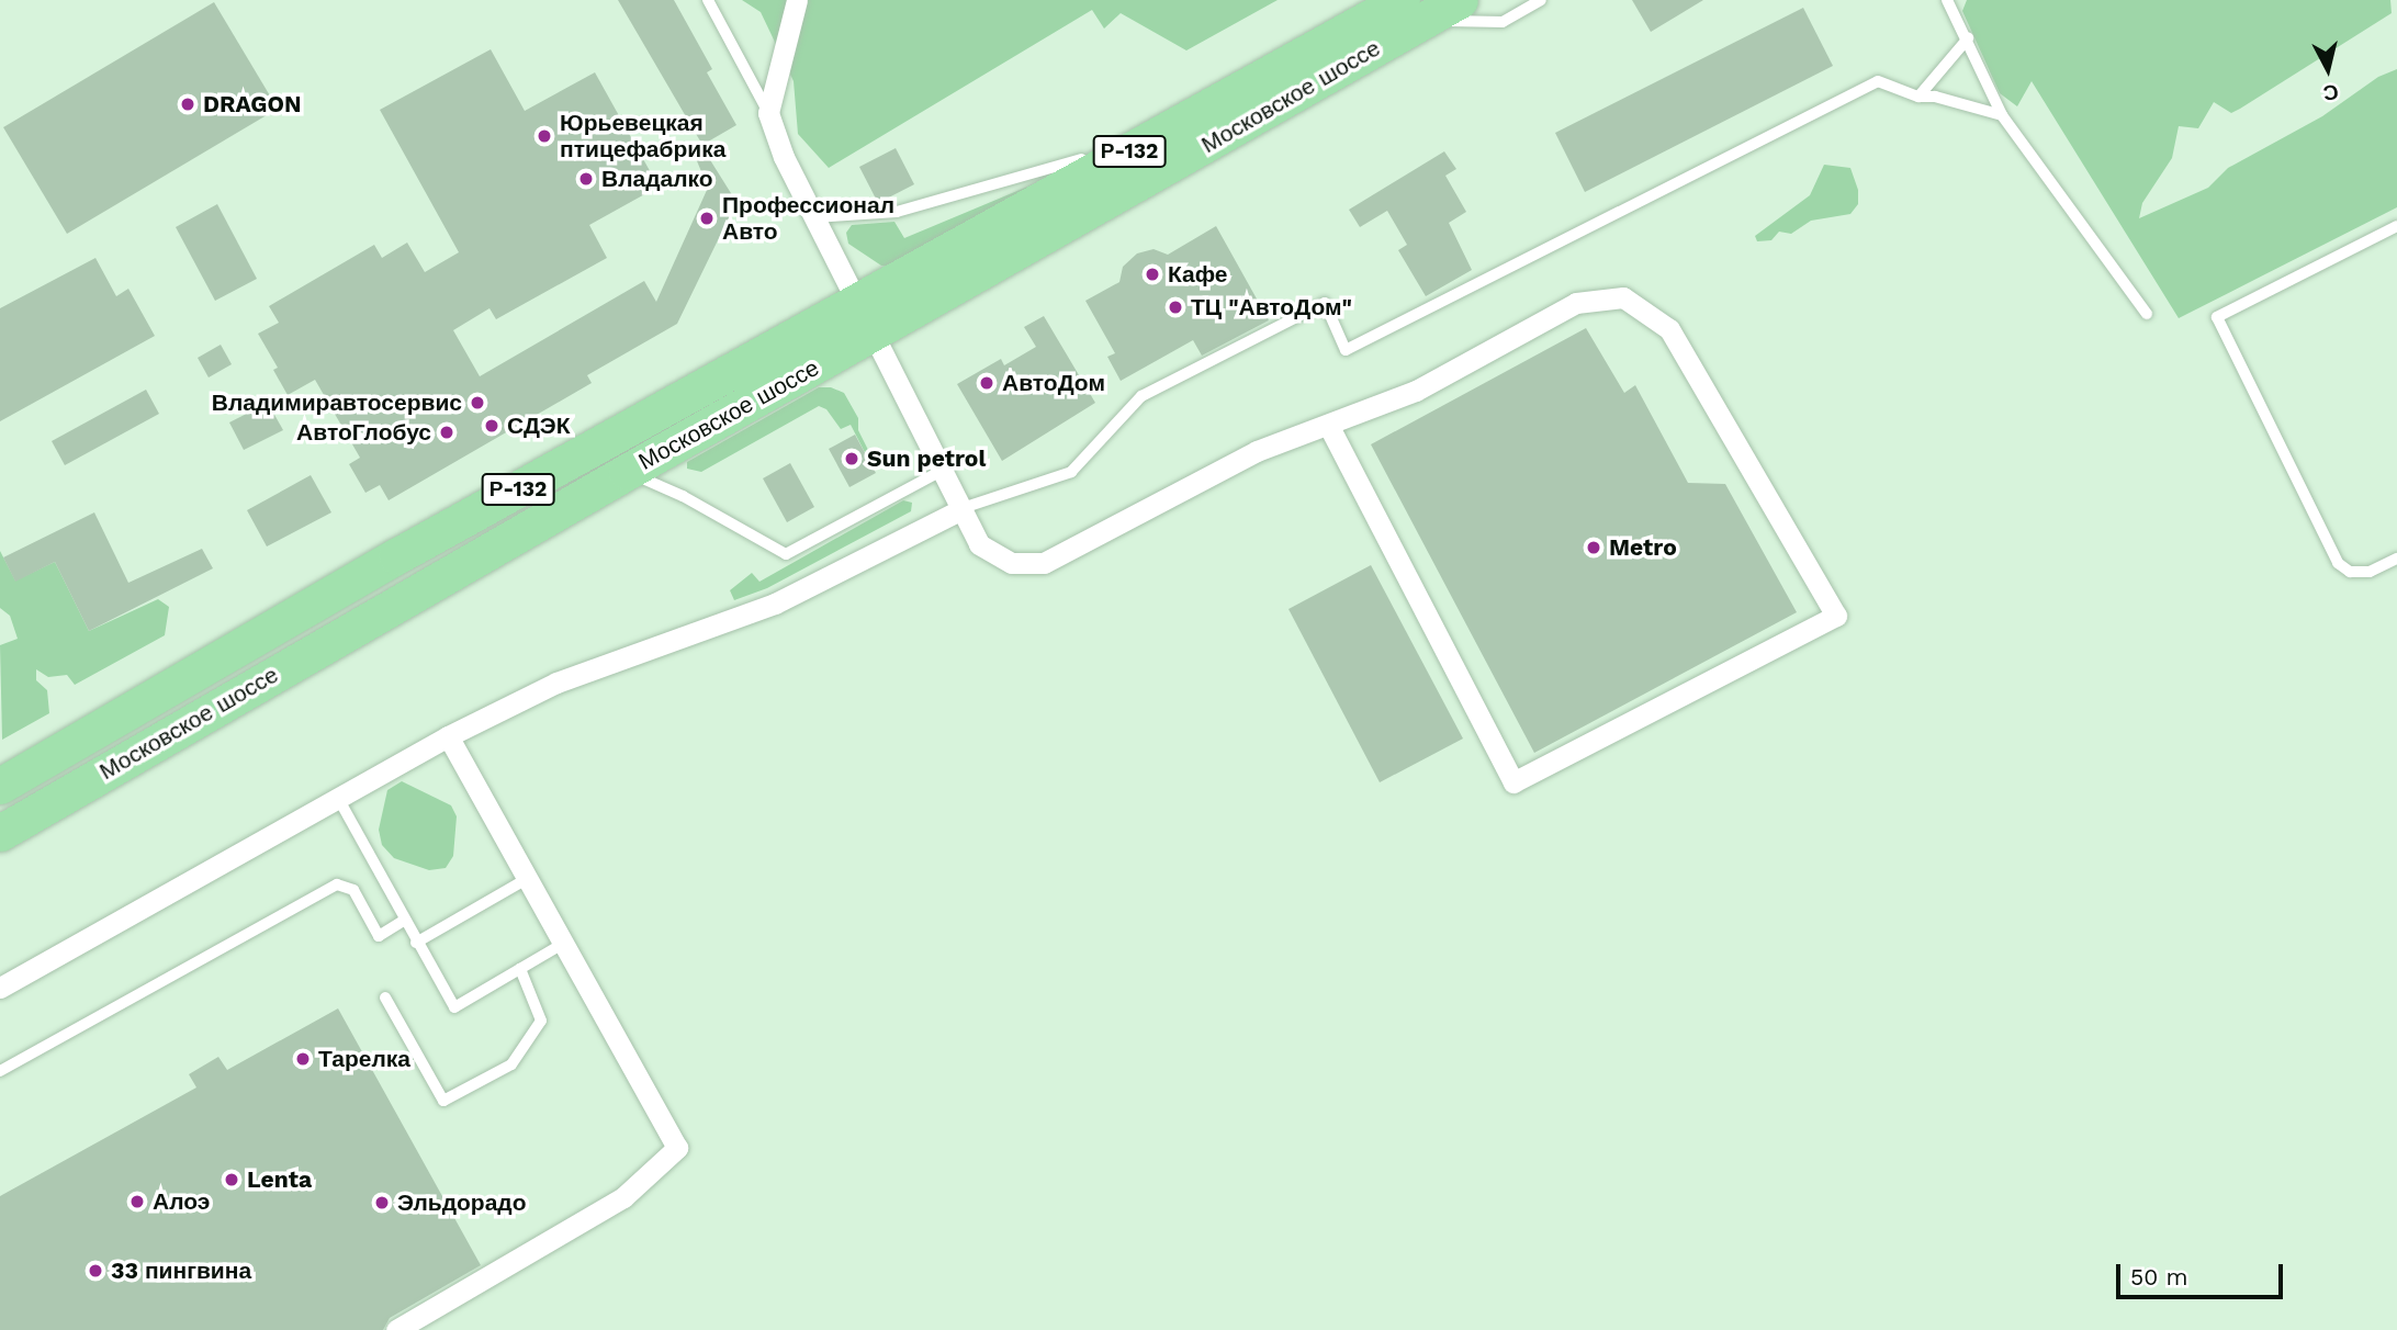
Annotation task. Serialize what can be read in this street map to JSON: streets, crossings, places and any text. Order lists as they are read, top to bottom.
{
  "streets": {
    "highway": ["Московское шоссе", "Р-132"]
  },
  "places": [
    "DRAGON",
    "Юрьевецкая птицефабрика",
    "Владалко",
    "Профессионал Авто",
    "Кафе",
    "ТЦ \"АвтоДом\"",
    "АвтоДом",
    "Владимиравтосервис",
    "СДЭК",
    "АвтоГлобус",
    "Sun petrol",
    "Metro",
    "Тарелка",
    "Lenta",
    "Алоэ",
    "Эльдорадо",
    "33 пингвина"
  ],
  "scale_bar": "50 m",
  "north": "bottom"
}
